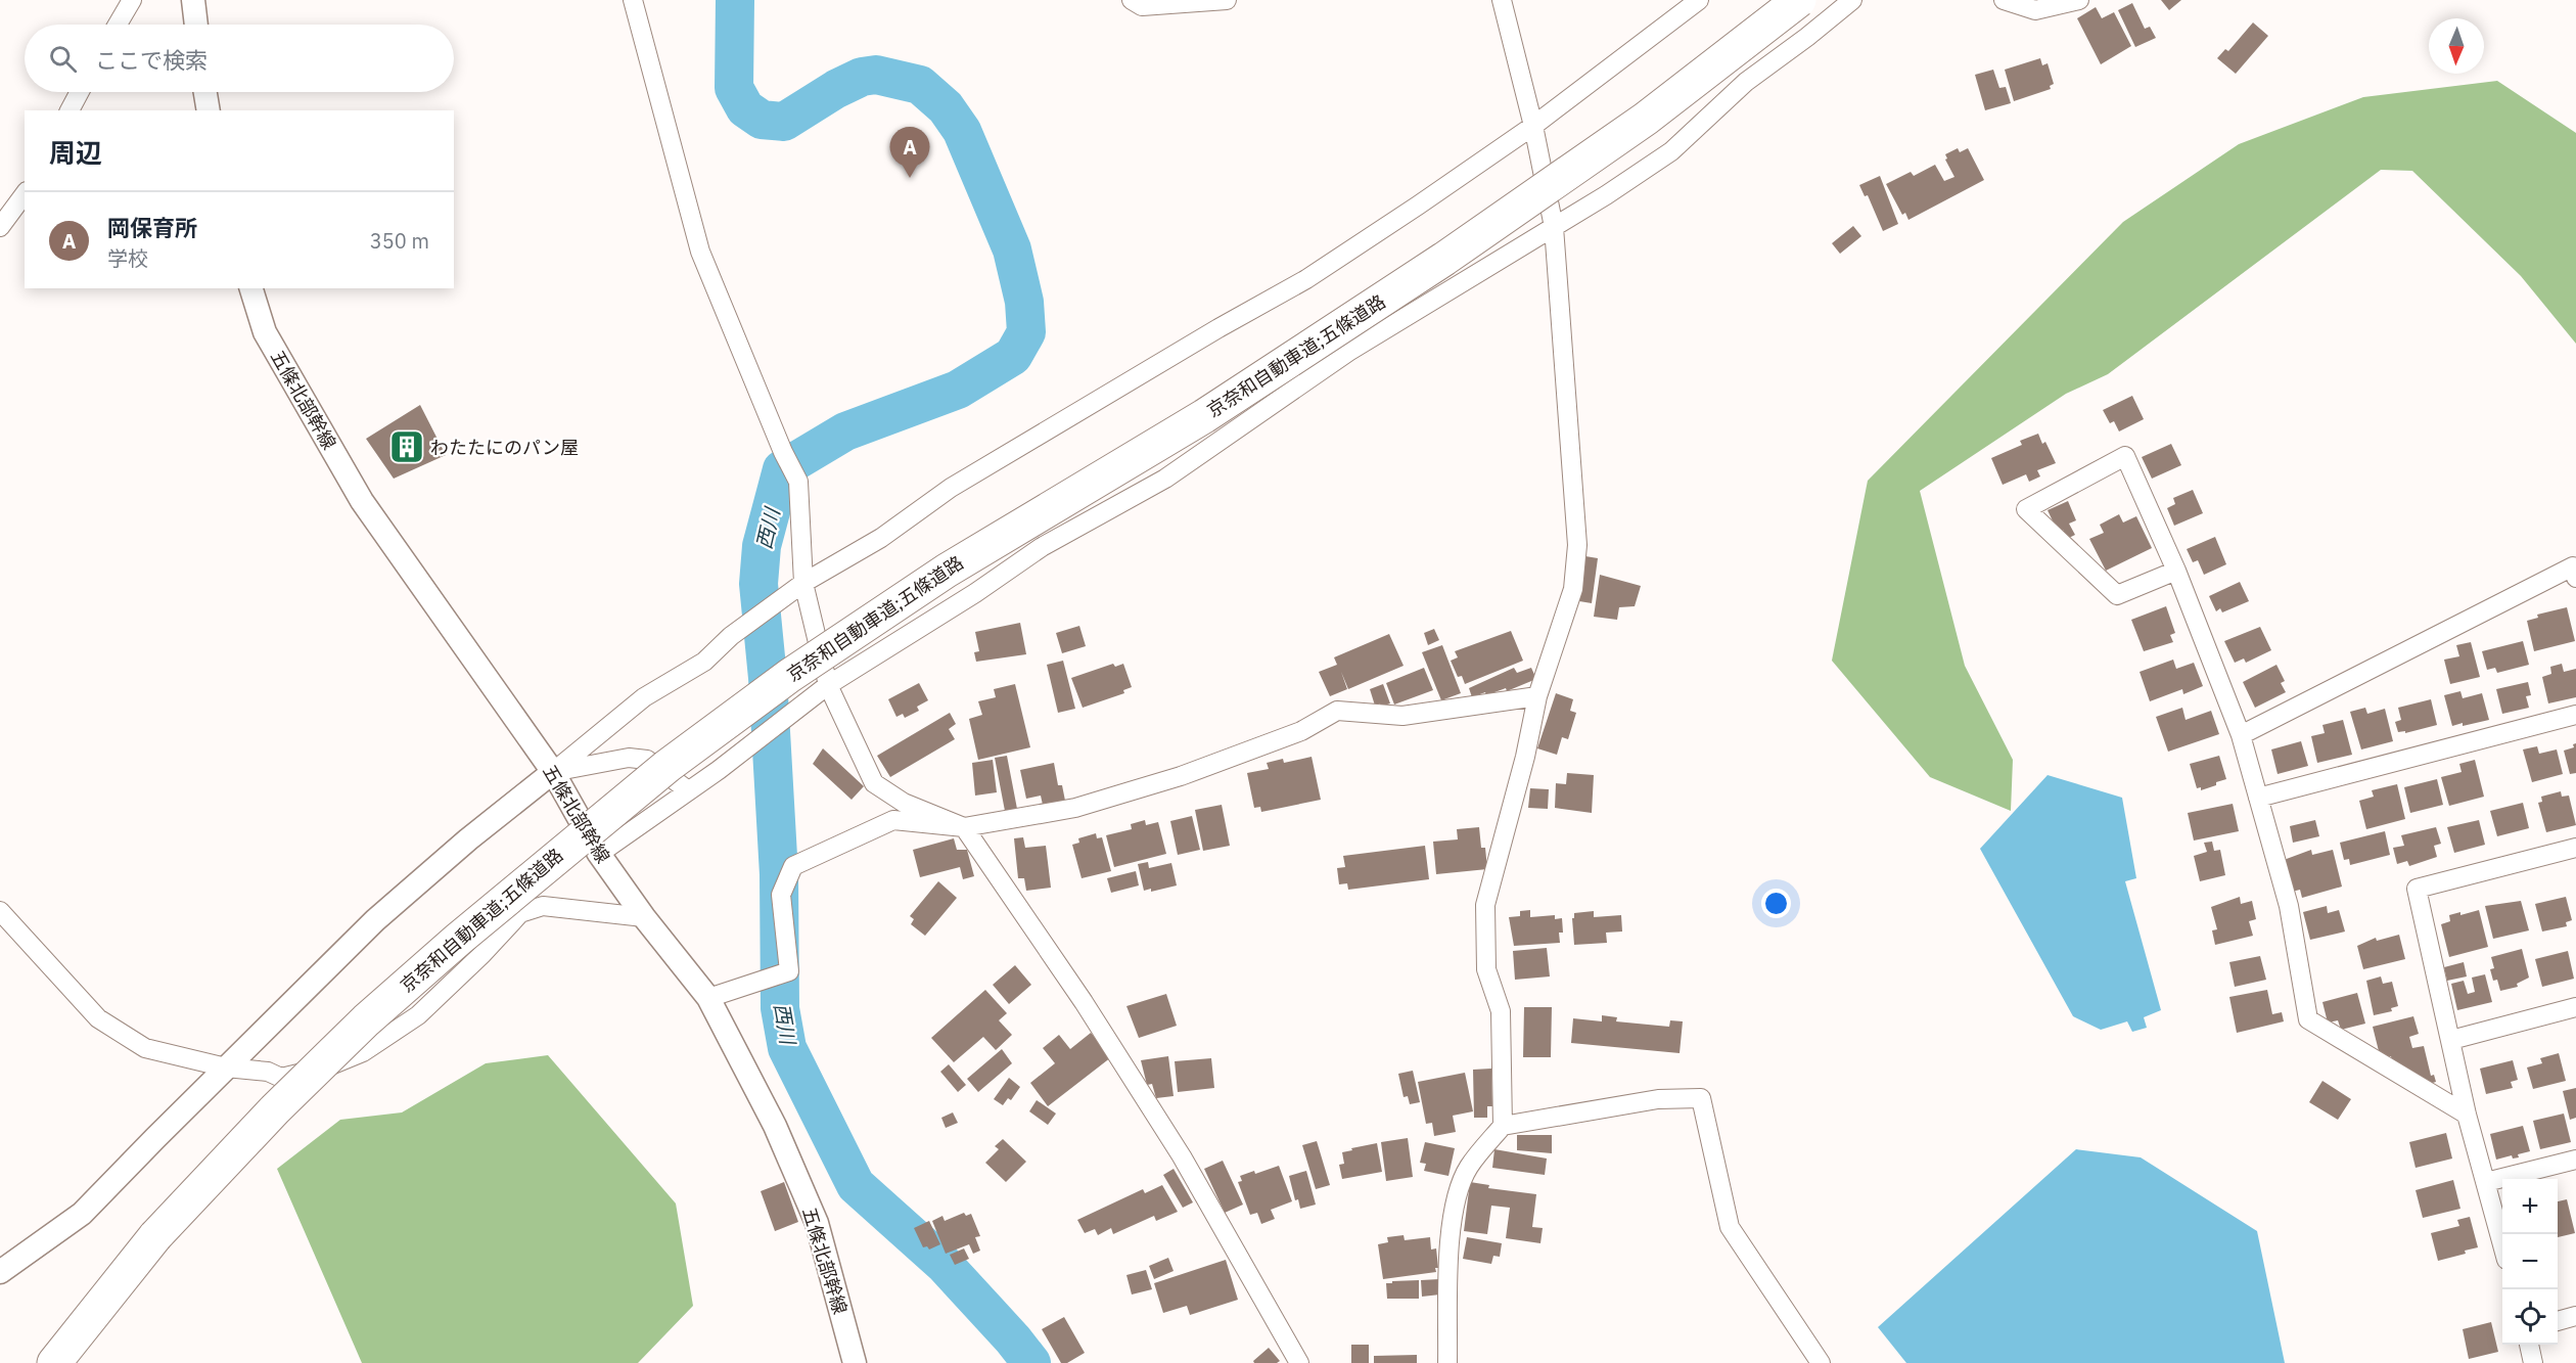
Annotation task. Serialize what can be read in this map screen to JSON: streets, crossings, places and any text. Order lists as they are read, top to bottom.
{
  "streets": {
    "highway": ["京奈和自動車道;五條道路"],
    "street": ["五條北部幹線"]
  },
  "water": ["西川"],
  "places": {
    "building": ["わたたにのパン屋"]
  },
  "north": "bottom",
  "page": {
    "search": "ここで検索",
    "heading": "周辺",
    "pins": "A",
    "list": [
      {
        "mark": "A",
        "name": "岡保育所",
        "note": "学校",
        "value": "350 m"
      }
    ],
    "map_buttons": ["+", "−"]
  }
}
